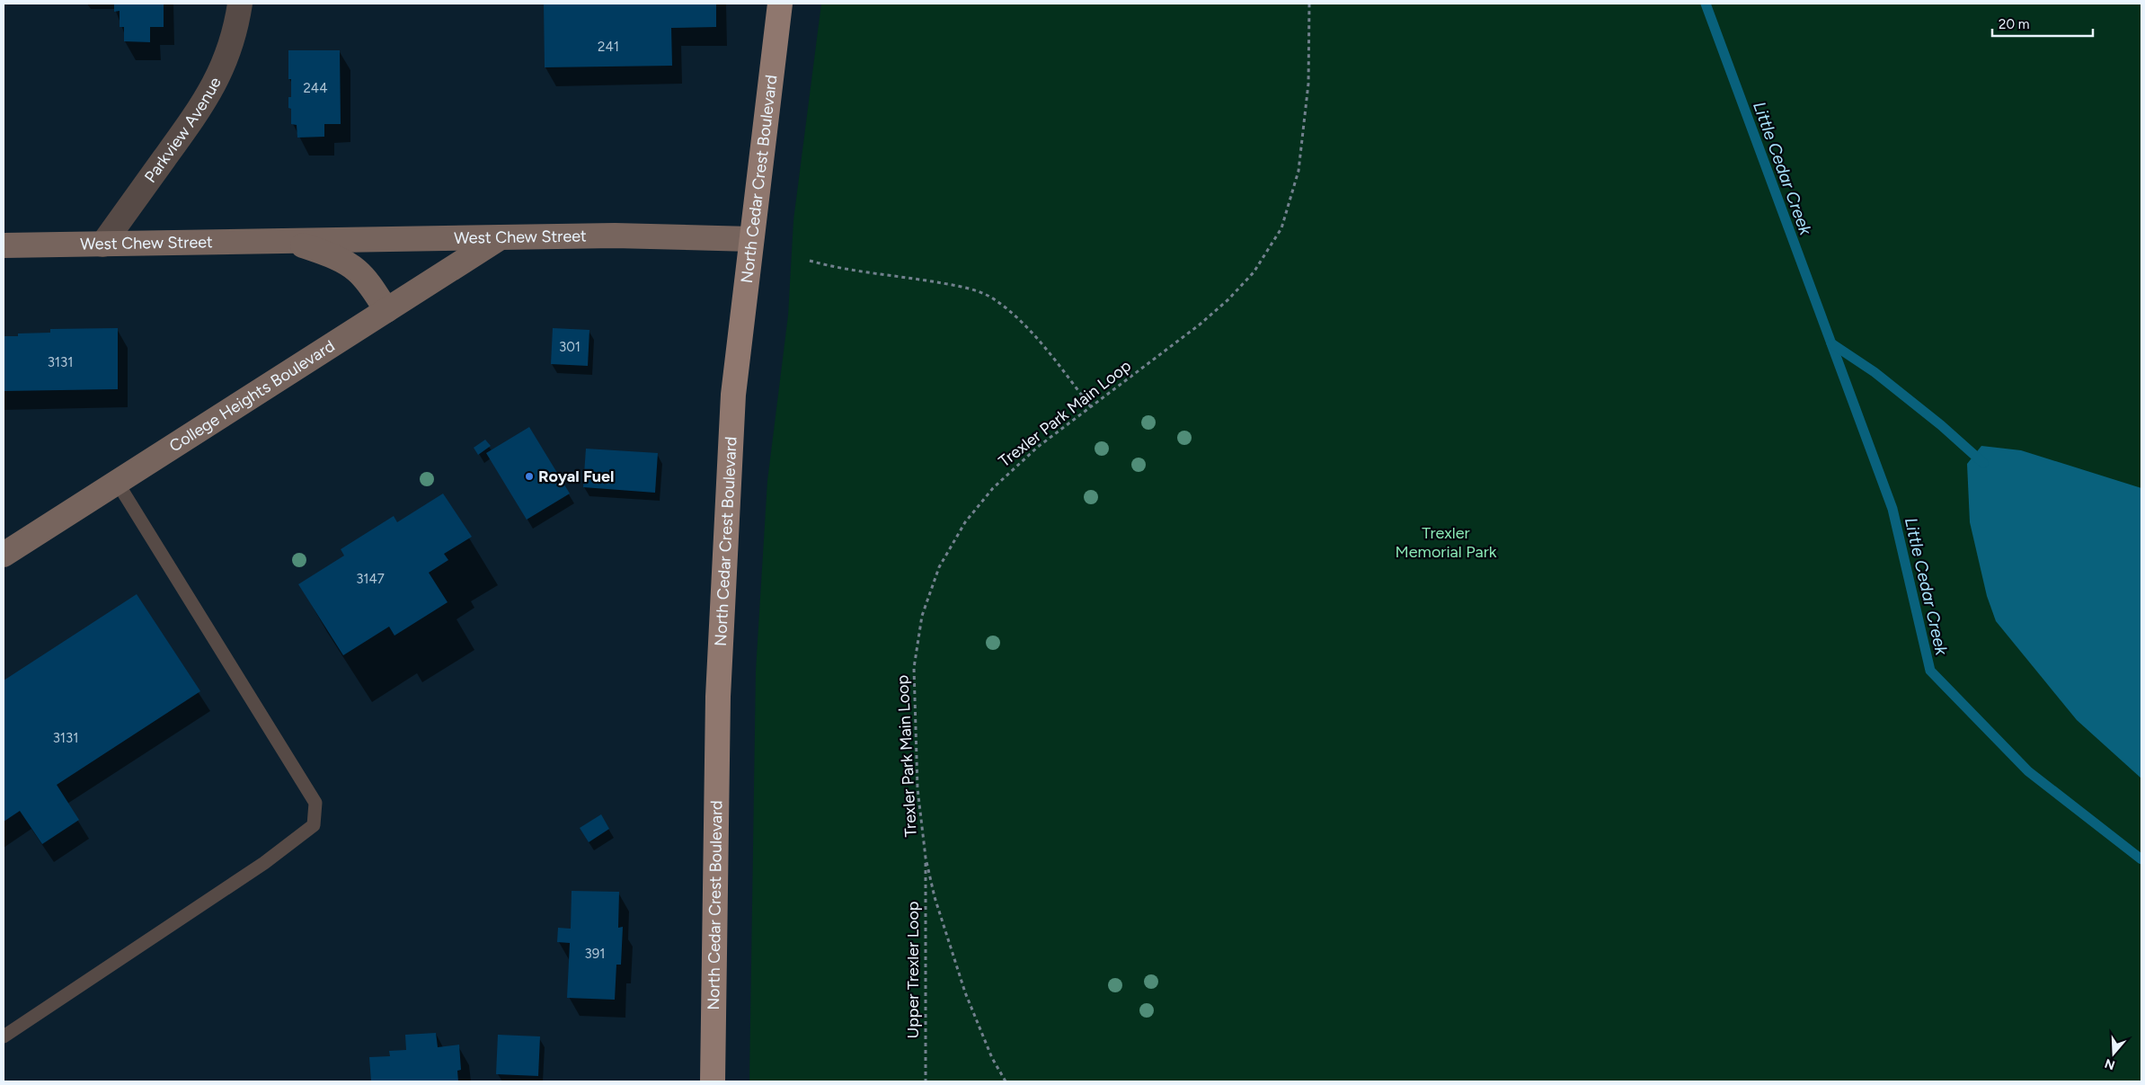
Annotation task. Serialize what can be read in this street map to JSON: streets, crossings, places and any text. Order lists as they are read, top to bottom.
{
  "streets": {
    "main road": ["North Cedar Crest Boulevard"],
    "street": ["Parkview Avenue", "West Chew Street", "College Heights Boulevard"],
    "path": ["Trexler Park Main Loop", "Upper Trexler Loop"]
  },
  "crossings": [
    ["Parkview Avenue", "West Chew Street"],
    ["North Cedar Crest Boulevard", "West Chew Street"],
    ["West Chew Street", "College Heights Boulevard"],
    ["Trexler Park Main Loop", "Upper Trexler Loop"]
  ],
  "water": ["Little Cedar Creek"],
  "parks": ["Trexler Memorial Park"],
  "places": ["Royal Fuel"],
  "house_numbers": [
    "241",
    "244",
    "301",
    "3131",
    "3147",
    "3131",
    "391"
  ],
  "scale_bar": "20 m",
  "north": "bottom"
}
